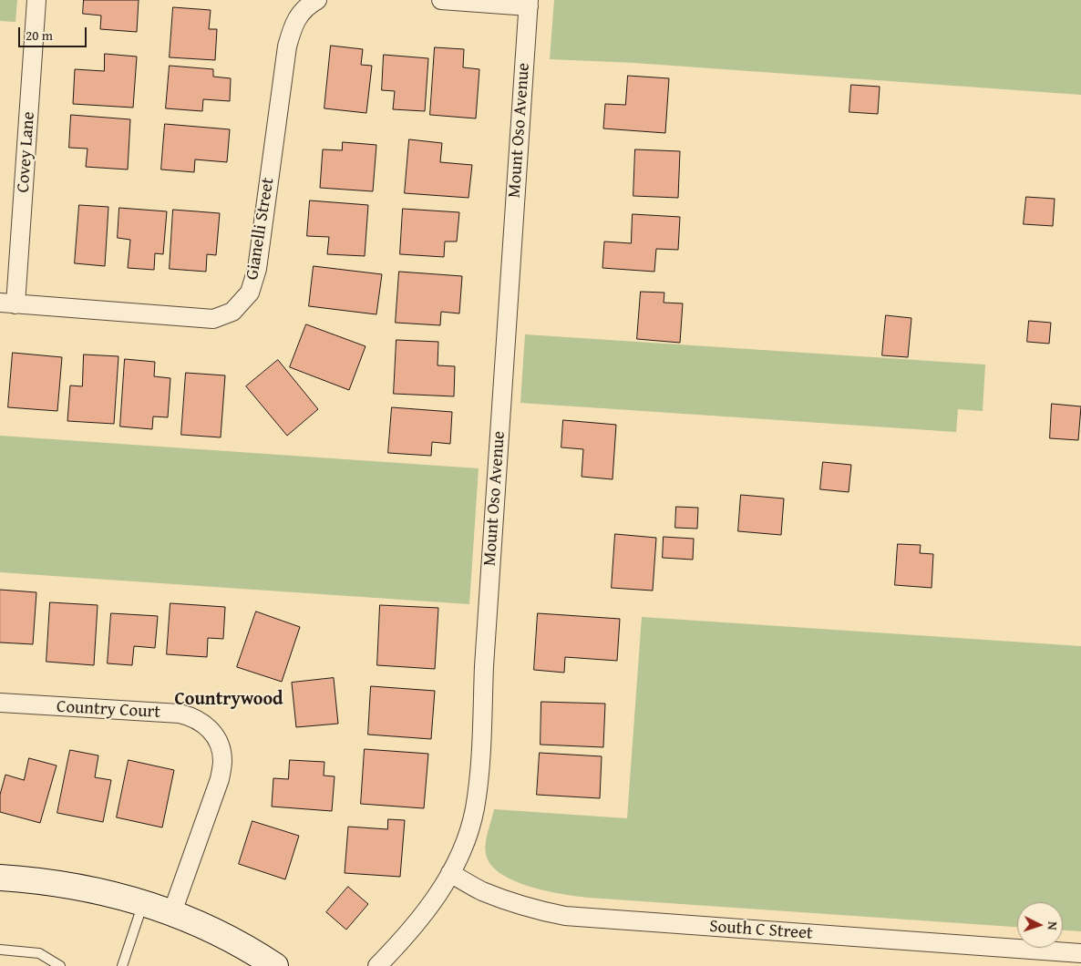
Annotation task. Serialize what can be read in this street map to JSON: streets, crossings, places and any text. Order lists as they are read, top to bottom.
{
  "streets": {
    "street": [
      "Mount Oso Avenue",
      "Covey Lane",
      "Gianelli Street",
      "Country Court",
      "South C Street"
    ]
  },
  "crossings": [
    ["Mount Oso Avenue", "South C Street"],
    ["Covey Lane", "Gianelli Street"]
  ],
  "districts": ["Countrywood"],
  "scale_bar": "20 m",
  "north": "right"
}
